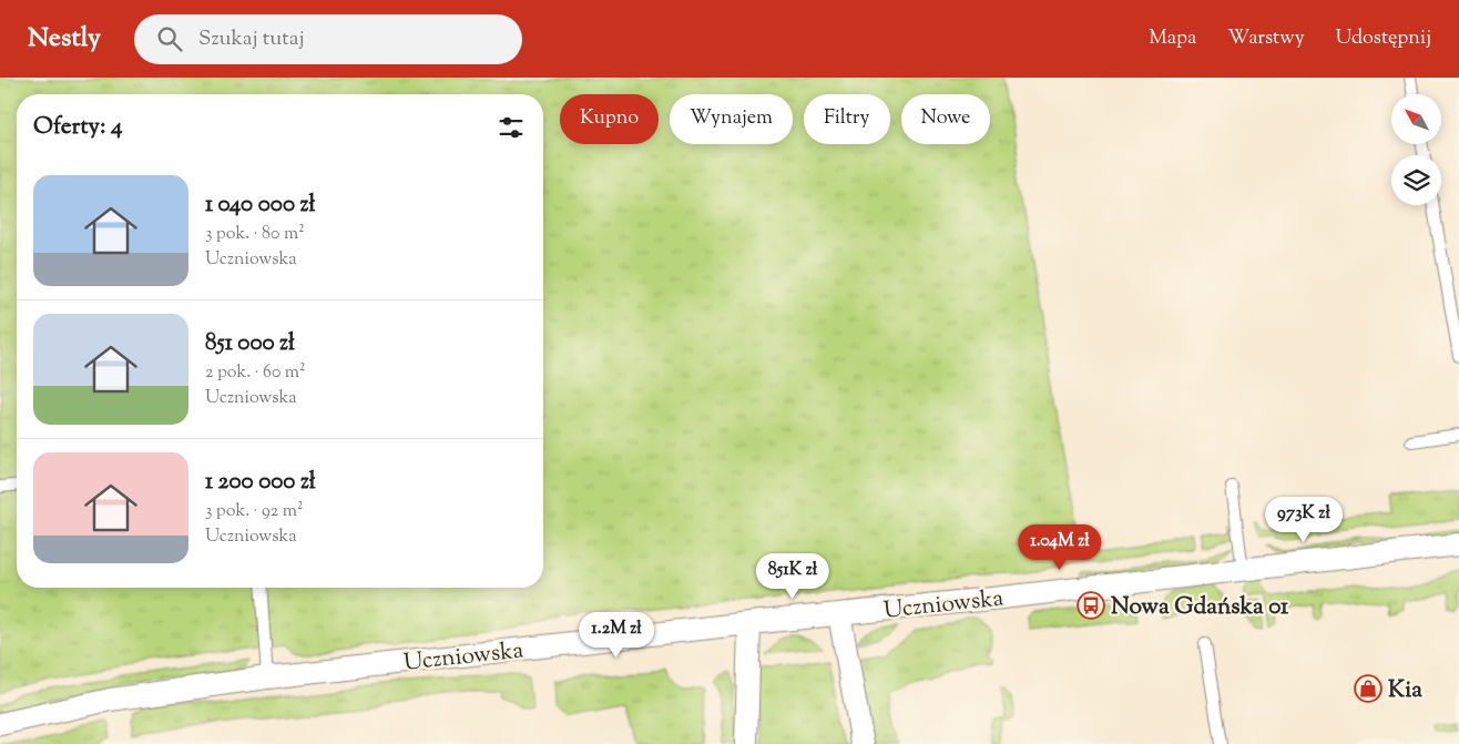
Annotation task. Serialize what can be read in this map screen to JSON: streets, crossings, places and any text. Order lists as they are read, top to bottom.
{
  "streets": {
    "street": ["Uczniowska"]
  },
  "places": {
    "bus stop": ["Nowa Gdańska 01"],
    "shop": ["Kia"]
  },
  "north": "top left",
  "page": {
    "header": "Nestly",
    "search": "Szukaj tutaj",
    "nav": ["Mapa", "Warstwy", "Udostępnij"],
    "chip": [
      "Kupno",
      "Wynajem",
      "Filtry",
      "Nowe"
    ],
    "heading": "Oferty: 4",
    "list": [
      {
        "name": "1 040 000 zł",
        "note": "3 pok. · 80 m² · Uczniowska"
      },
      {
        "name": "851 000 zł",
        "note": "2 pok. · 60 m² · Uczniowska"
      },
      {
        "name": "1 200 000 zł",
        "note": "3 pok. · 92 m² · Uczniowska"
      }
    ],
    "price": [
      "973K zł",
      "1.04M zł",
      "851K zł",
      "1.2M zł"
    ]
  }
}
